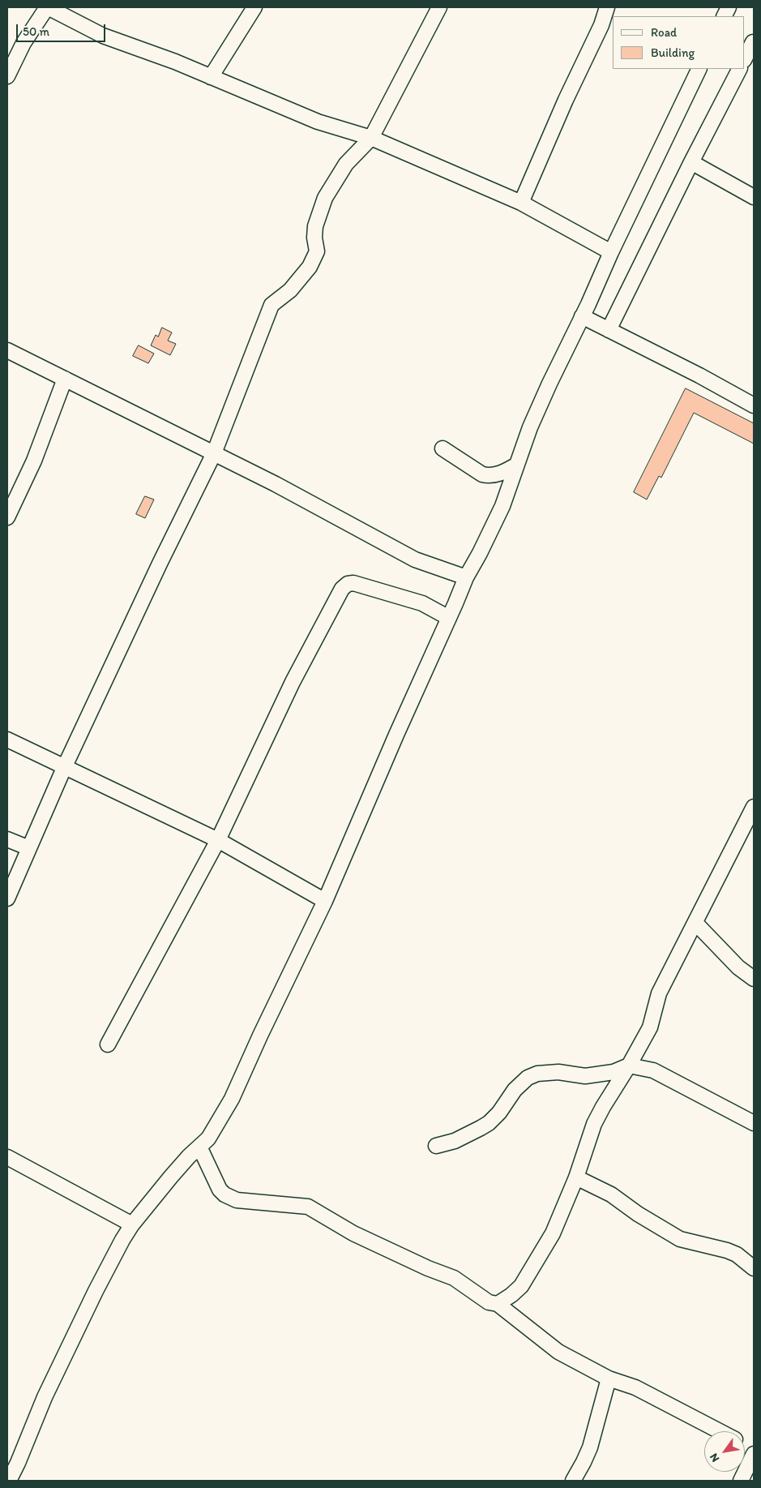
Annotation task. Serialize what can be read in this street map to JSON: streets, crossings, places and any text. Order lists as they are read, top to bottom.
{
  "legend": ["Road", "Building"],
  "scale_bar": "50 m",
  "north": "bottom left"
}
